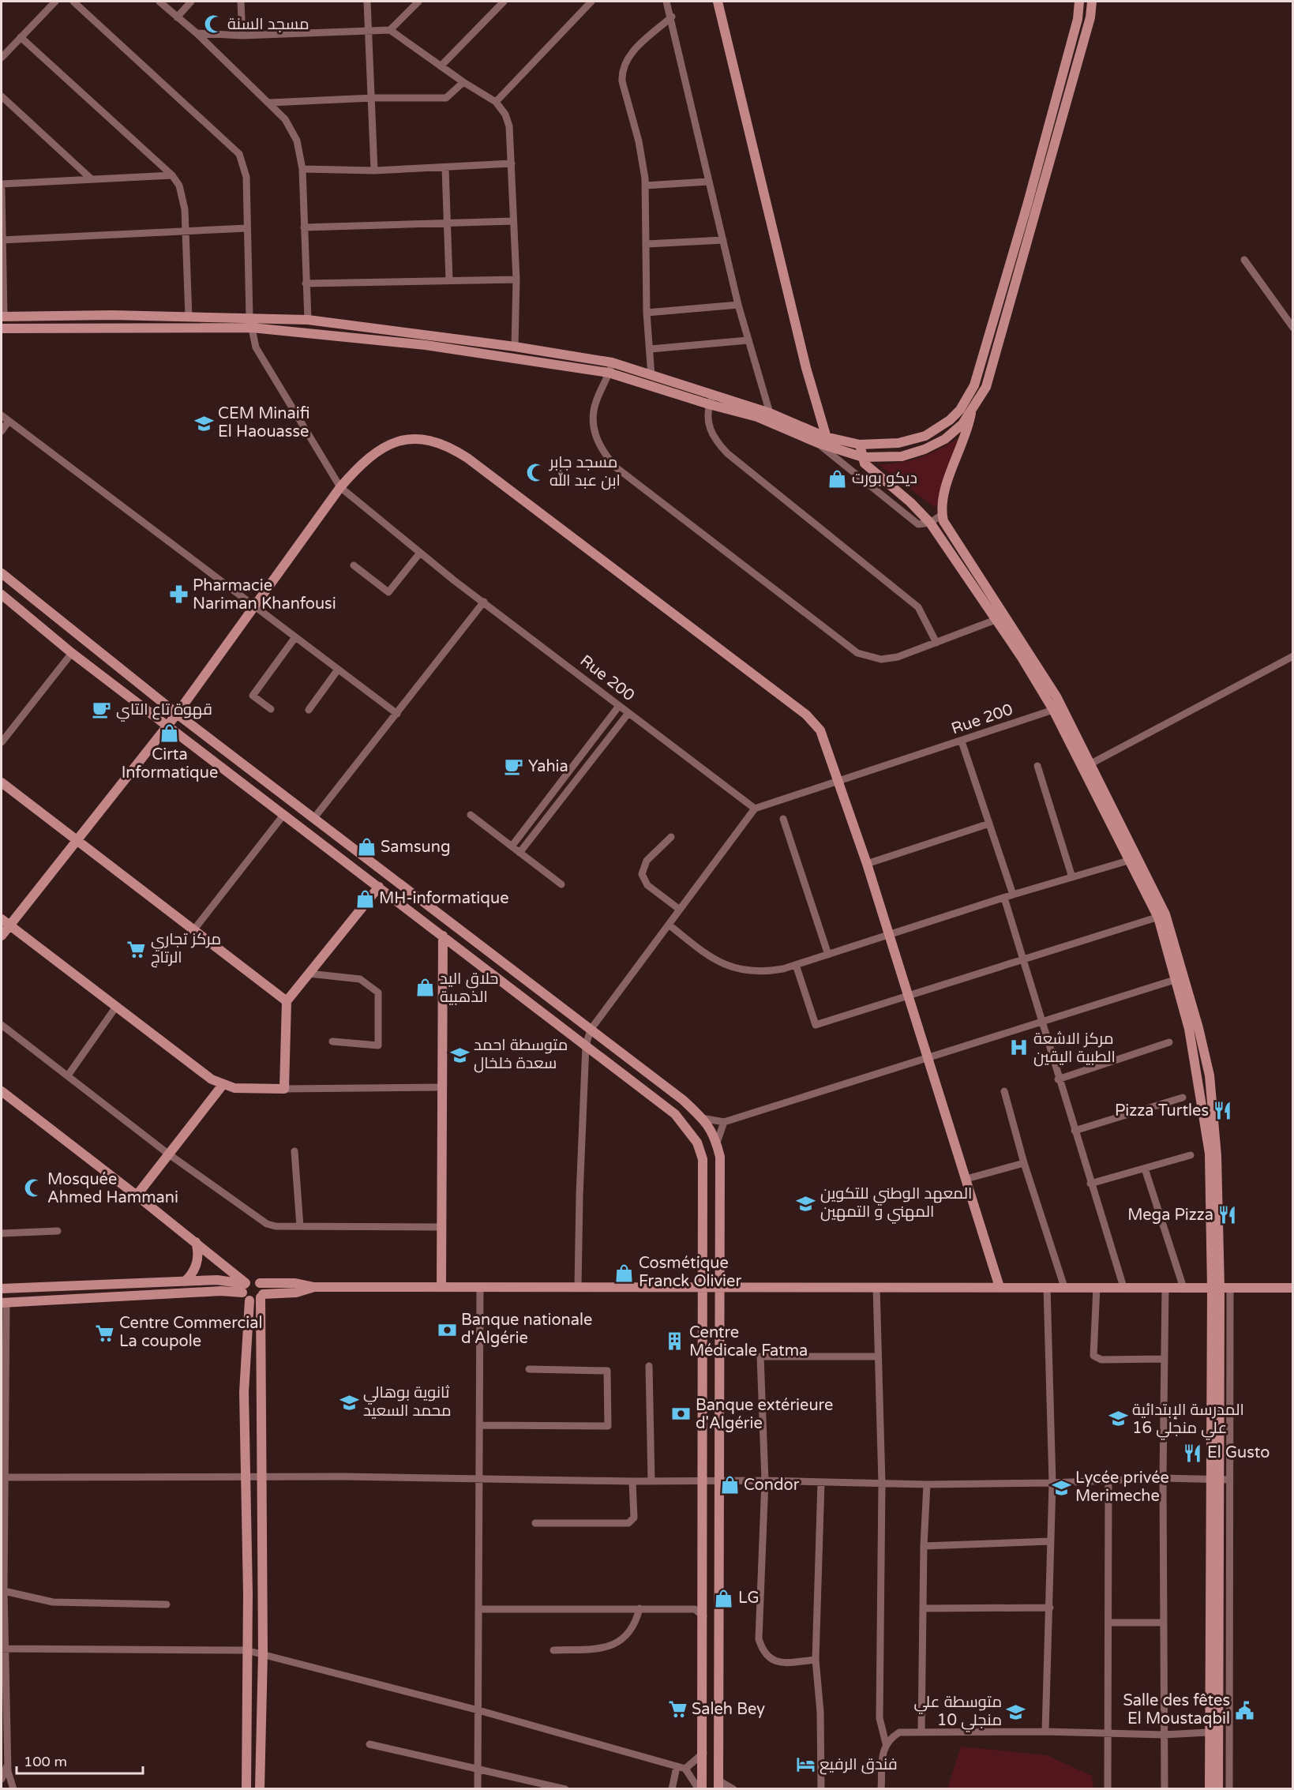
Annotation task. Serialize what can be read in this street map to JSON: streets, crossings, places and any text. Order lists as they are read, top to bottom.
{
  "streets": {
    "street": ["Rue 200"]
  },
  "places": {
    "mosque": ["مسجد السنة", "مسجد جابر ابن عبد الله", "Mosquée Ahmed Hammani"],
    "school or university": [
      "CEM Minaifi El Haouasse",
      "متوسطة احمد سعدة خلخال",
      "المعهد الوطني للتكوين المهني و التمهين",
      "ثانوية بوهالي محمد السعيد",
      "المدرسة الإبتدائية علي منجلي 16",
      "Lycée privée Merimeche",
      "متوسطة علي منجلي 10"
    ],
    "shop": [
      "ديكو بورت",
      "Cirta Informatique",
      "Samsung",
      "MH-informatique",
      "حلاق اليد الذهبية",
      "Cosmétique Franck Olivier",
      "Condor",
      "LG"
    ],
    "pharmacy": ["Pharmacie Nariman Khanfousi"],
    "cafe": ["قهوة تاع التاي", "Yahia"],
    "supermarket": ["مركز تجاري الرتاج", "Centre Commercial La coupole", "Saleh Bey"],
    "hospital": ["مركز الاشعة الطبية اليقين"],
    "restaurant": ["Pizza Turtles", "Mega Pizza", "El Gusto"],
    "bank": ["Banque nationale d'Algérie", "Banque extérieure d'Algérie"],
    "building": ["Centre Médicale Fatma"],
    "public building": ["Salle des fêtes El Moustaqbil"],
    "hotel": ["فندق الرفيع"]
  },
  "scale_bar": "100 m"
}
